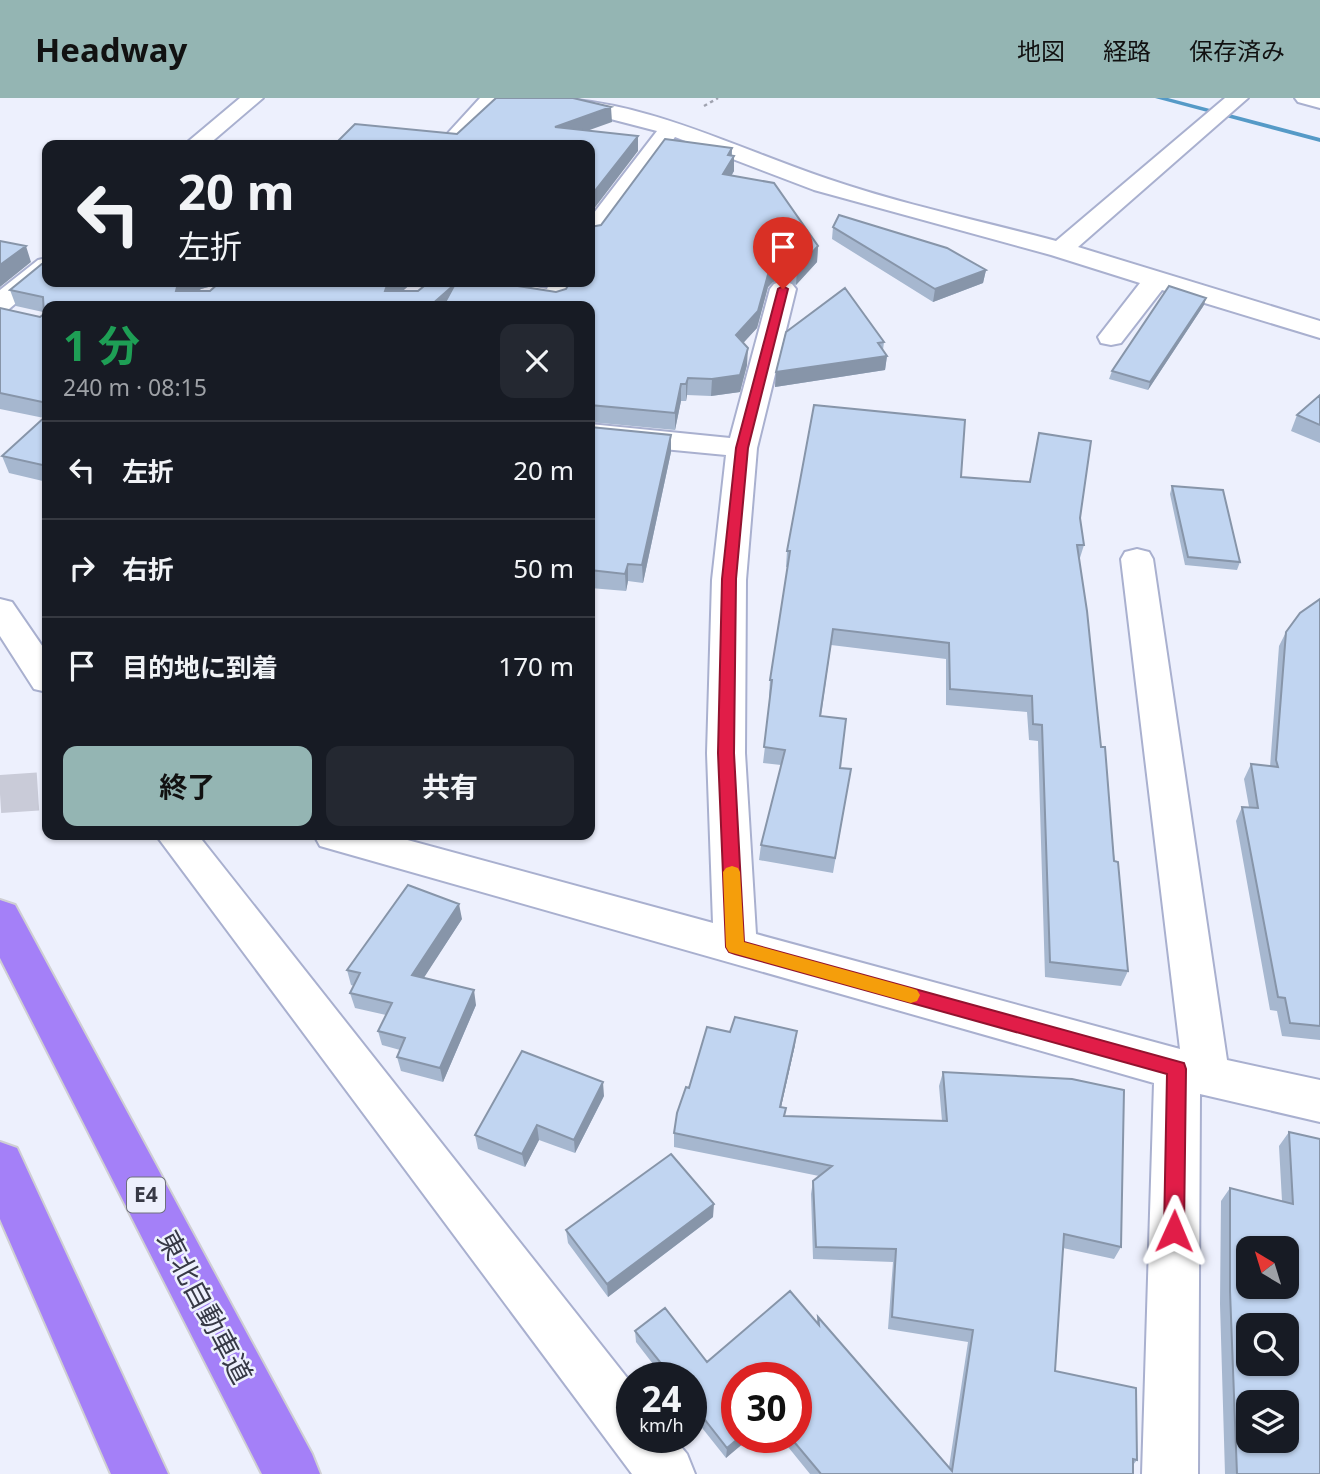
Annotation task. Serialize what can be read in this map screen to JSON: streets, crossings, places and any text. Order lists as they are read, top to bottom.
{
  "streets": {
    "highway": ["E4", "東北自動車道"]
  },
  "north": "top left",
  "page": {
    "header": "Headway",
    "nav": ["地図", "経路", "保存済み"],
    "turn": ["20 m", "左折"],
    "heading": ["1 分", "240 m · 08:15"],
    "list": [
      {
        "name": "左折",
        "value": "20 m"
      },
      {
        "name": "右折",
        "value": "50 m"
      },
      {
        "name": "目的地に到着",
        "value": "170 m"
      }
    ],
    "buttons": ["終了", "共有"],
    "speed": "24 km/h",
    "limit": "30"
  }
}
